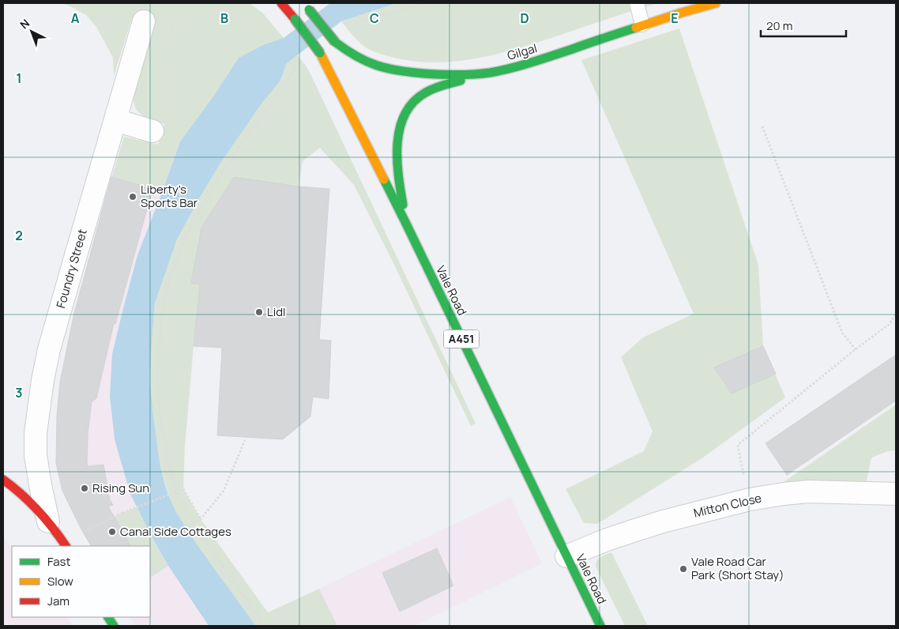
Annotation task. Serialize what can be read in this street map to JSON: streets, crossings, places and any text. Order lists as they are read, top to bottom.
{
  "streets": {
    "main road": ["Gilgal", "Vale Road", "A451"],
    "street": ["Foundry Street", "Mitton Close"]
  },
  "crossings": [
    ["Vale Road", "Mitton Close"]
  ],
  "places": [
    "Liberty's Sports Bar",
    "Lidl",
    "Rising Sun",
    "Canal Side Cottages",
    "Vale Road Car Park (Short Stay)"
  ],
  "legend": ["Fast", "Slow", "Jam"],
  "scale_bar": "20 m",
  "north": "top left",
  "grid": {
    "columns": [
      "A",
      "B",
      "C",
      "D",
      "E"
    ],
    "rows": ["1", "2", "3"]
  }
}
